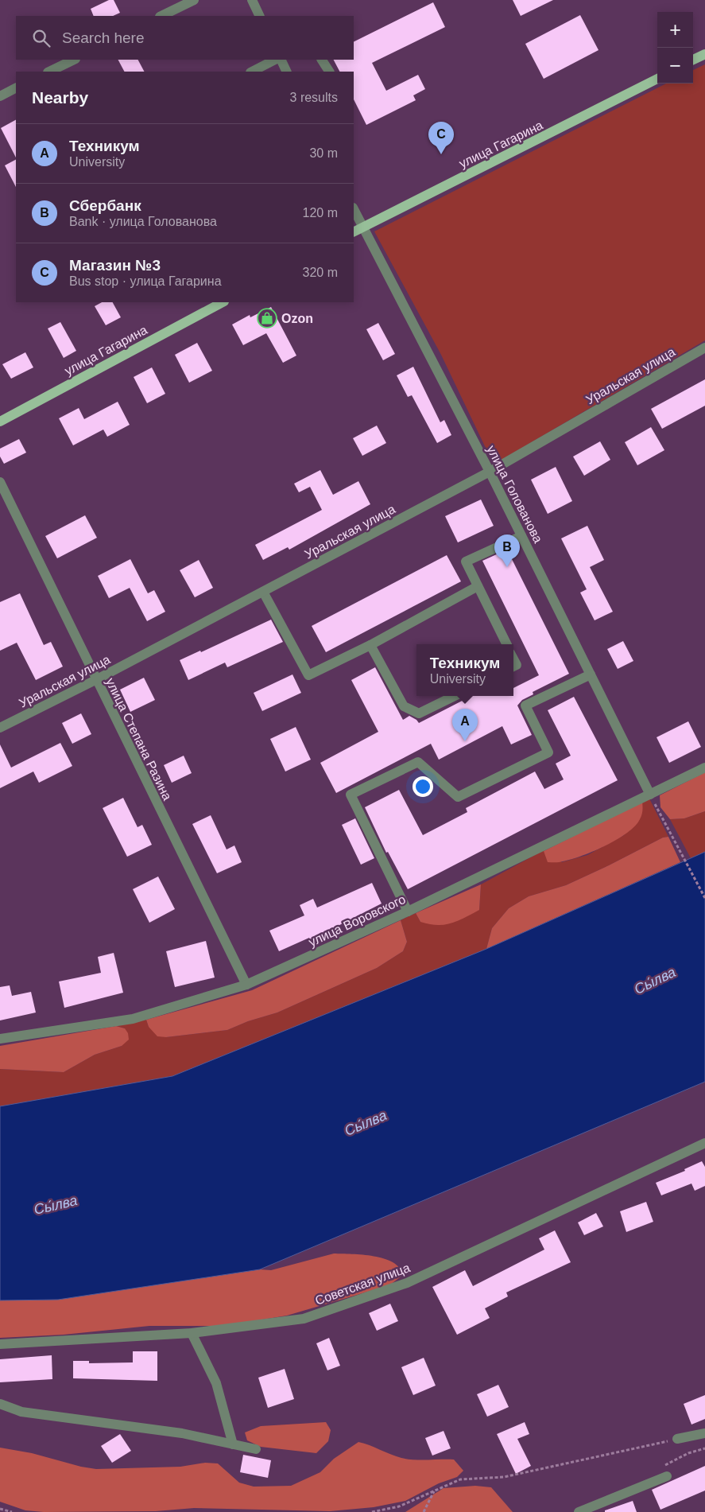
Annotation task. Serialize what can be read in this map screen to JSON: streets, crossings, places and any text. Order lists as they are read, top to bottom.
{
  "streets": {
    "main road": ["улица Гагарина"],
    "street": [
      "Уральская улица",
      "улица Голованова",
      "улица Степана Разина",
      "улица Воровского",
      "Советская улица"
    ]
  },
  "crossings": [
    ["улица Гагарина", "улица Голованова"],
    ["Уральская улица", "улица Голованова"],
    ["Уральская улица", "улица Степана Разина"],
    ["улица Голованова", "улица Воровского"],
    ["улица Степана Разина", "улица Воровского"]
  ],
  "water": ["Сы́лва"],
  "places": {
    "shop": ["Ozon"]
  },
  "page": {
    "map_buttons": ["+", "−"],
    "search": "Search here",
    "heading": ["Nearby", "3 results"],
    "pins": ["C", "B", "A"],
    "list": [
      {
        "mark": "A",
        "name": "Техникум",
        "note": "University",
        "value": "30 m"
      },
      {
        "mark": "B",
        "name": "Сбербанк",
        "note": "Bank · улица Голованова",
        "value": "120 m"
      },
      {
        "mark": "C",
        "name": "Магазин №3",
        "note": "Bus stop · улица Гагарина",
        "value": "320 m"
      }
    ],
    "popup": ["Техникум", "University"]
  }
}
